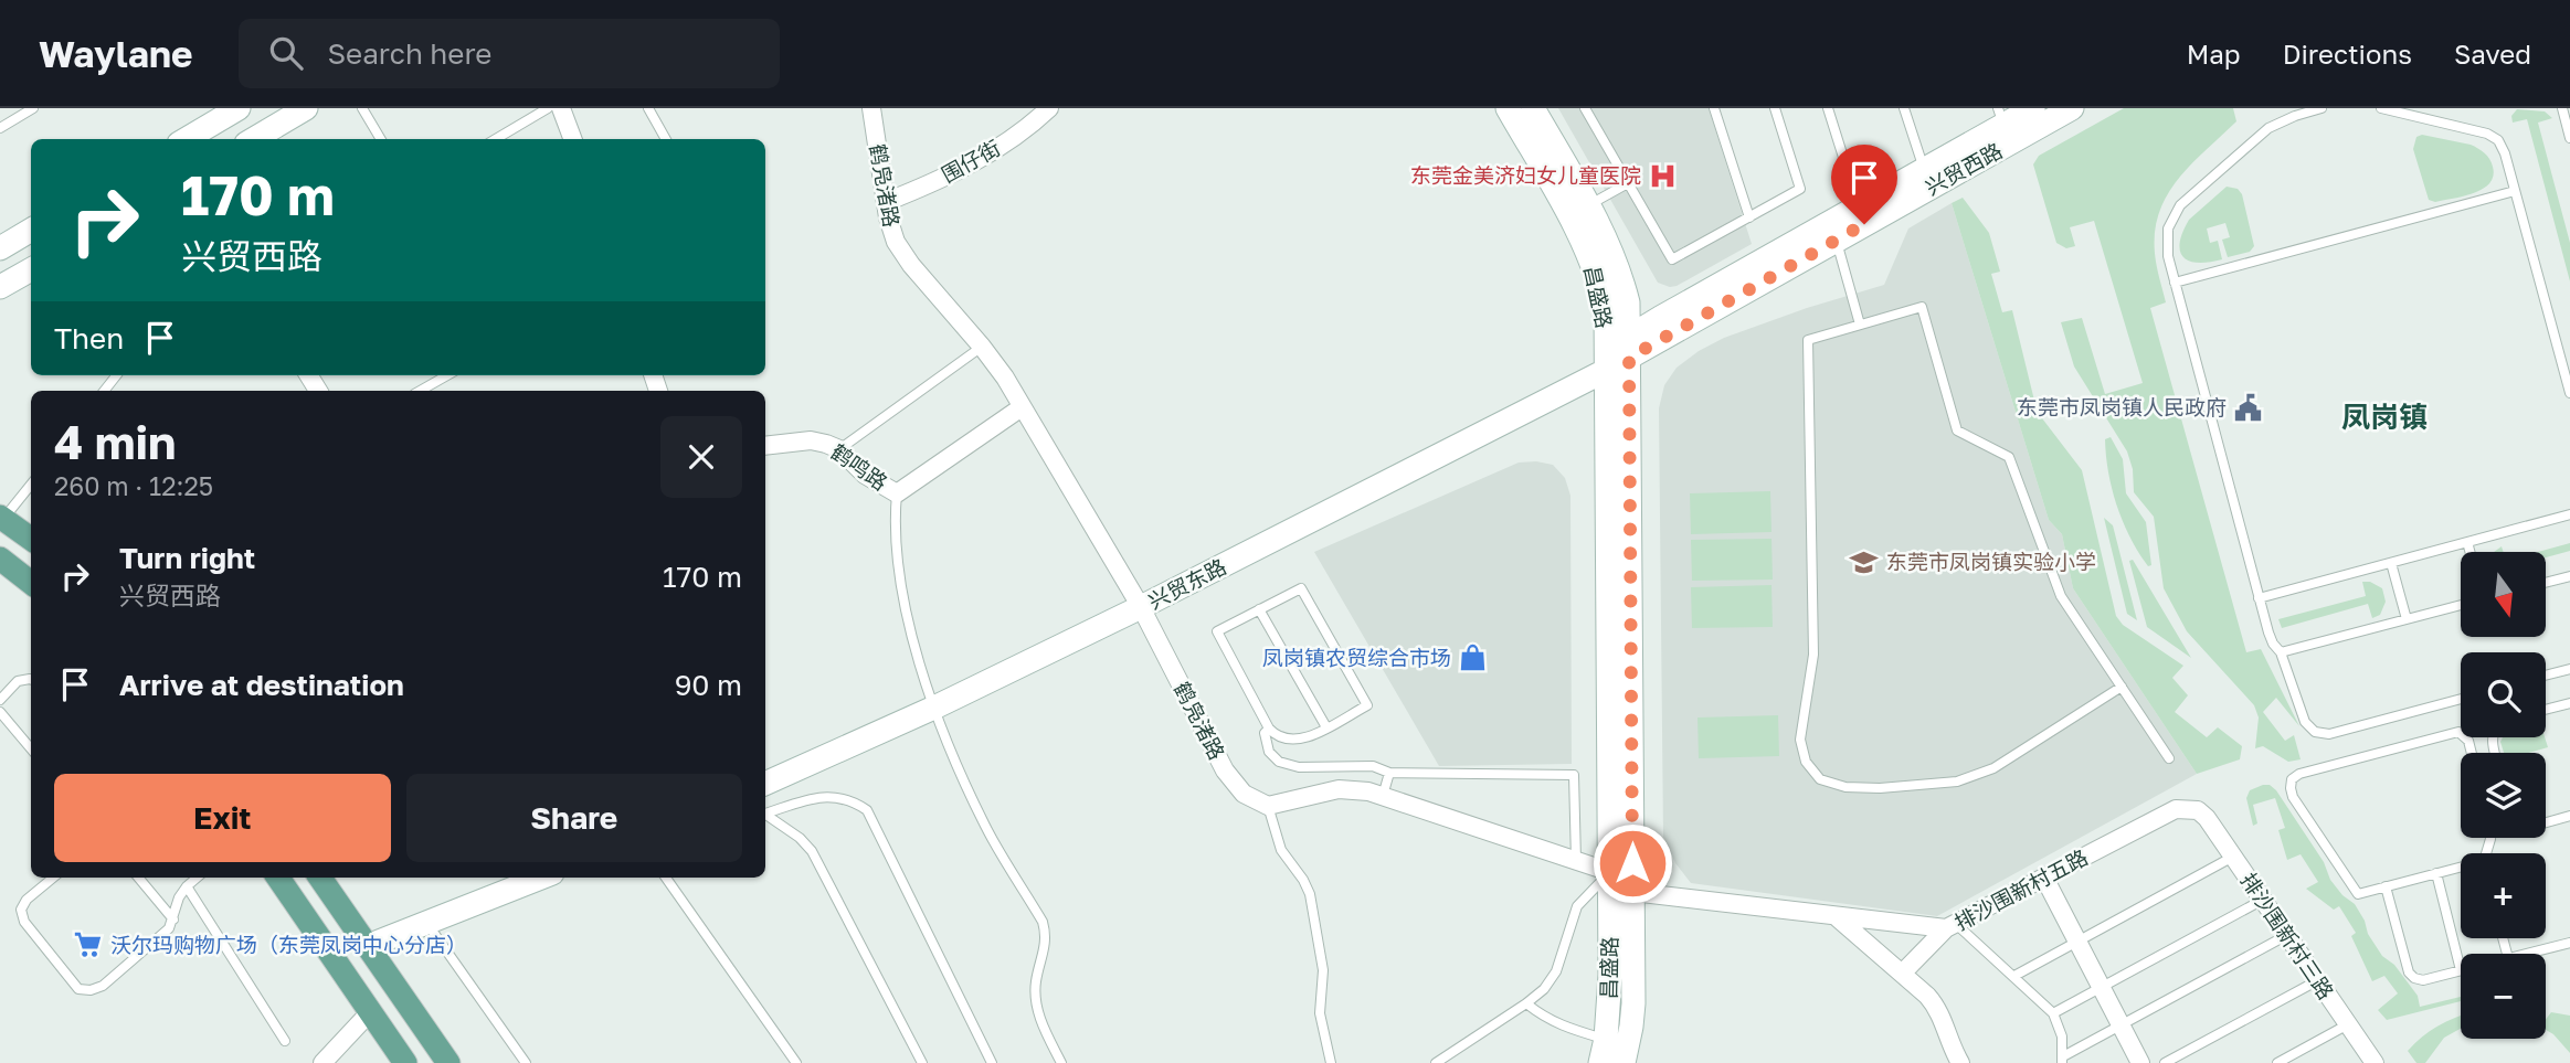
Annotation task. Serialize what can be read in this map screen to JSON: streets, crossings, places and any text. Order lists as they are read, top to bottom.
{
  "streets": {
    "street": [
      "围仔街",
      "兴贸西路",
      "鹤凫渚路",
      "昌盛路",
      "鹤鸣路",
      "兴贸东路",
      "排沙围新村五路",
      "排沙围新村三路"
    ]
  },
  "crossings": [
    ["围仔街", "鹤凫渚路"],
    ["兴贸西路", "昌盛路"],
    ["兴贸西路", "兴贸东路"],
    ["鹤凫渚路", "鹤鸣路"],
    ["鹤凫渚路", "兴贸东路"],
    ["昌盛路", "兴贸东路"],
    ["排沙围新村五路", "排沙围新村三路"]
  ],
  "districts": ["凤岗镇"],
  "places": {
    "hospital": ["东莞金美济妇女儿童医院"],
    "public building": ["东莞市凤岗镇人民政府"],
    "school or university": ["东莞市凤岗镇实验小学"],
    "shop": ["凤岗镇农贸综合市场"],
    "supermarket": ["沃尔玛购物广场（东莞凤岗中心分店）"]
  },
  "north": "bottom",
  "page": {
    "header": "Waylane",
    "search": "Search here",
    "nav": ["Map", "Directions", "Saved"],
    "turn": ["170 m", "兴贸西路"],
    "then": "Then",
    "heading": ["4 min", "260 m · 12:25"],
    "list": [
      {
        "name": "Turn right",
        "note": "兴贸西路",
        "value": "170 m"
      },
      {
        "name": "Arrive at destination",
        "value": "90 m"
      }
    ],
    "map_buttons": ["+", "−"],
    "buttons": ["Exit", "Share"]
  }
}
